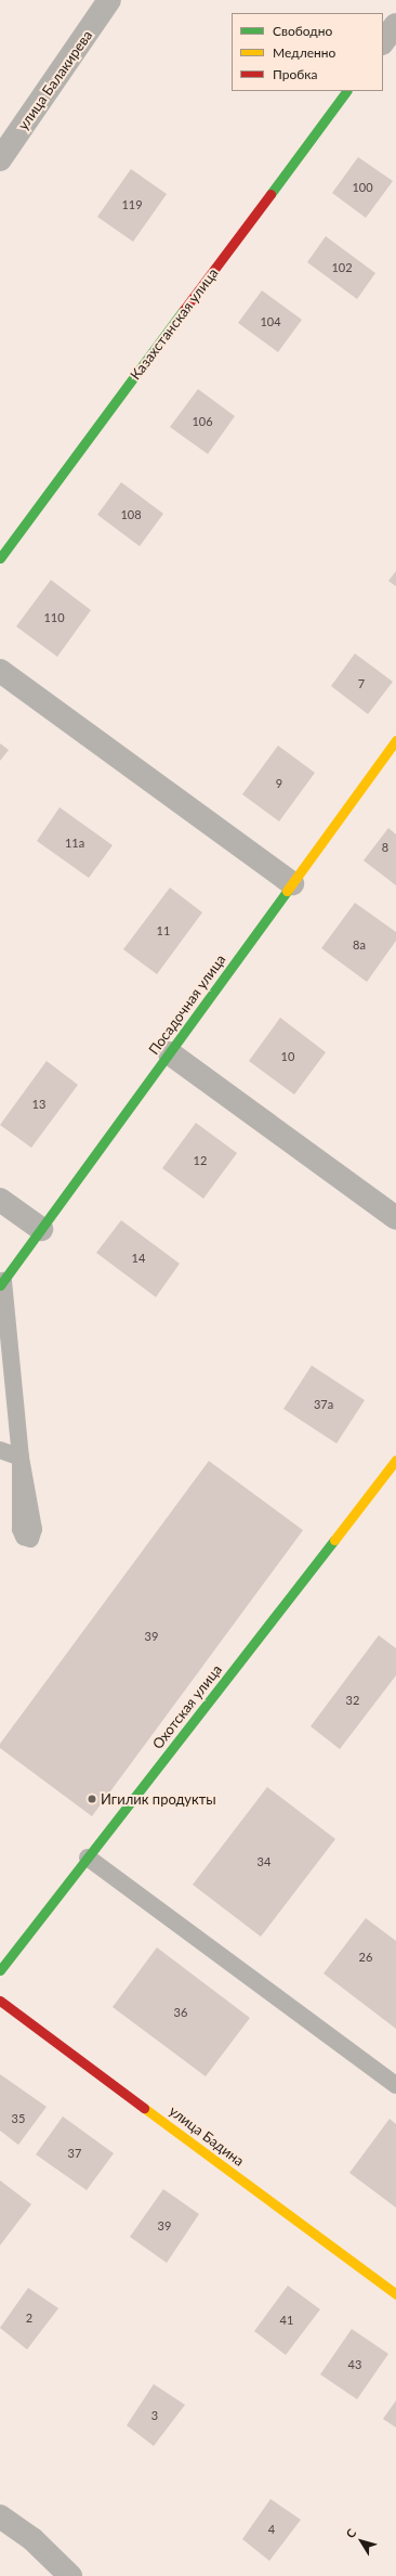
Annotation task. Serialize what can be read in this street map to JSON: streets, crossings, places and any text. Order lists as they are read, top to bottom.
{
  "streets": {
    "street": [
      "улица Балакирева",
      "Казахстанская улица",
      "Посадочная улица",
      "Охотская улица",
      "улица Бадина"
    ]
  },
  "places": ["Игилик продукты"],
  "house_numbers": [
    "100",
    "119",
    "102",
    "104",
    "106",
    "108",
    "110",
    "7",
    "9",
    "11a",
    "8",
    "11",
    "8а",
    "10",
    "13",
    "12",
    "14",
    "37а",
    "39",
    "32",
    "34",
    "26",
    "36",
    "35",
    "37",
    "39",
    "2",
    "41",
    "43",
    "3",
    "4"
  ],
  "legend": ["Свободно", "Медленно", "Пробка"],
  "north": "top left"
}
